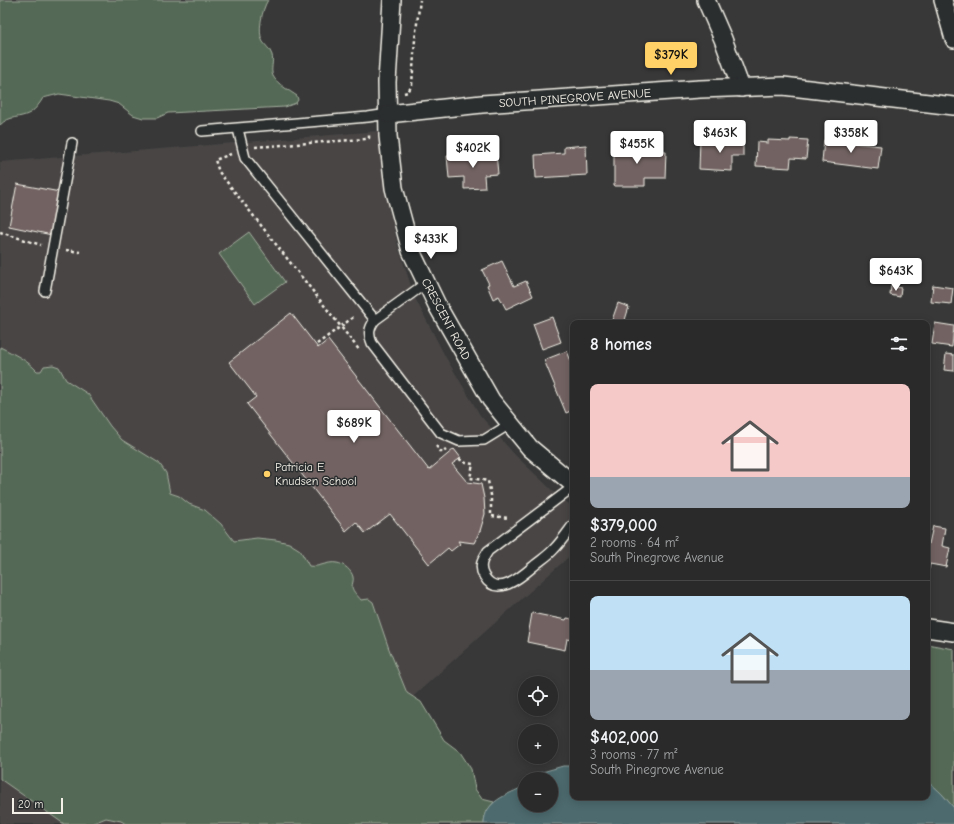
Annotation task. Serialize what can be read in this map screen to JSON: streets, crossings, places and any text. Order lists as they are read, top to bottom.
{
  "streets": {
    "street": ["SOUTH PINEGROVE AVENUE", "CRESCENT ROAD"]
  },
  "crossings": [
    ["SOUTH PINEGROVE AVENUE", "CRESCENT ROAD"]
  ],
  "places": ["Patricia E Knudsen School"],
  "scale_bar": "20 m",
  "page": {
    "price": [
      "$379K",
      "$463K",
      "$358K",
      "$455K",
      "$402K",
      "$433K",
      "$643K",
      "$689K"
    ],
    "heading": "8 homes",
    "list": [
      {
        "name": "$379,000",
        "note": "2 rooms · 64 m² · South Pinegrove Avenue"
      },
      {
        "name": "$402,000",
        "note": "3 rooms · 77 m² · South Pinegrove Avenue"
      }
    ],
    "map_buttons": ["+", "−"],
    "scale": "20 m"
  }
}
